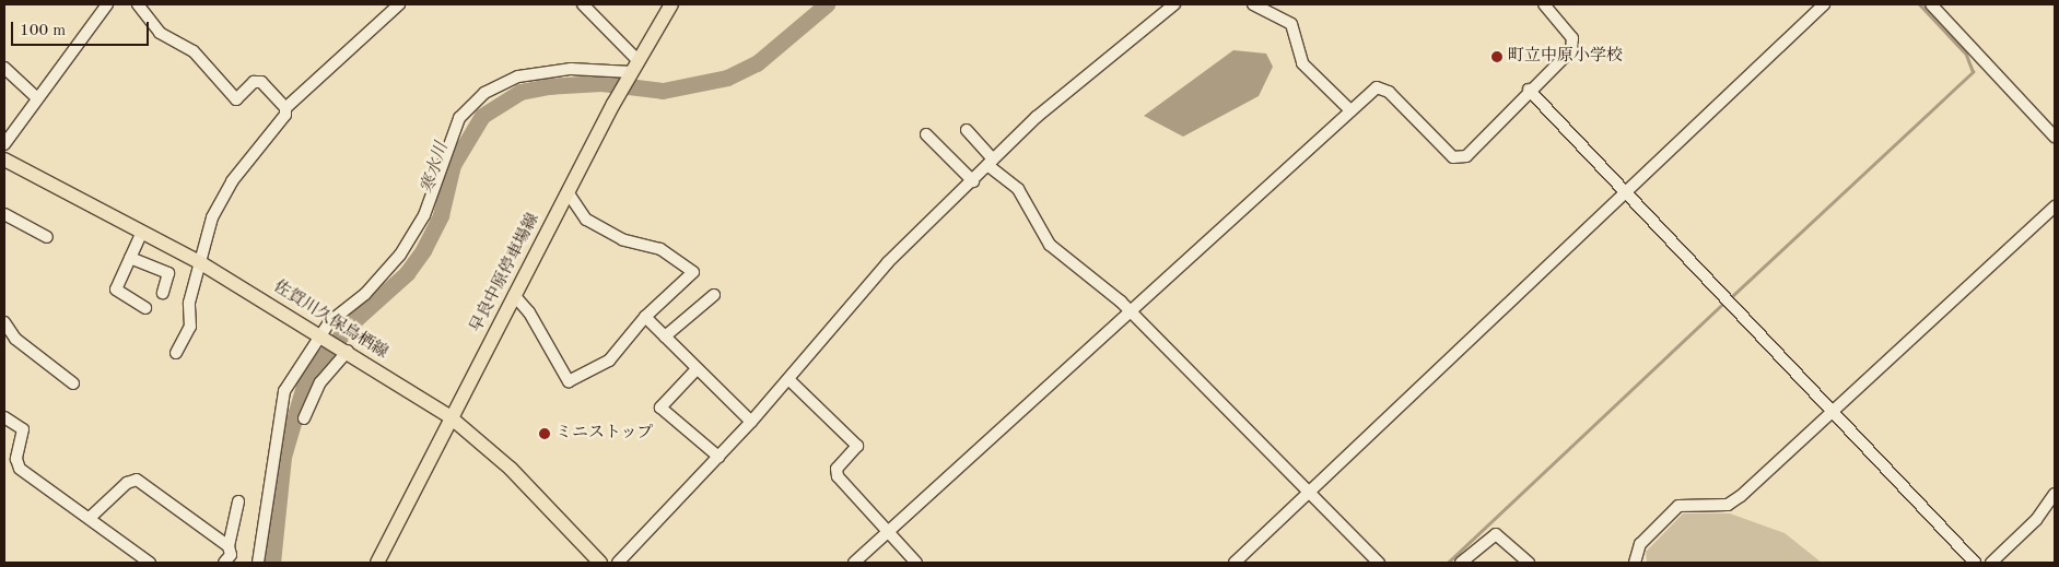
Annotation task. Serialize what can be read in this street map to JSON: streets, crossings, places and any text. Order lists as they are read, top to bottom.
{
  "streets": {
    "main road": ["早良中原停車場線", "佐賀川久保鳥栖線"]
  },
  "crossings": [
    ["早良中原停車場線", "佐賀川久保鳥栖線"]
  ],
  "water": ["寒水川"],
  "places": ["町立中原小学校", "ミニストップ"],
  "scale_bar": "100 m"
}
